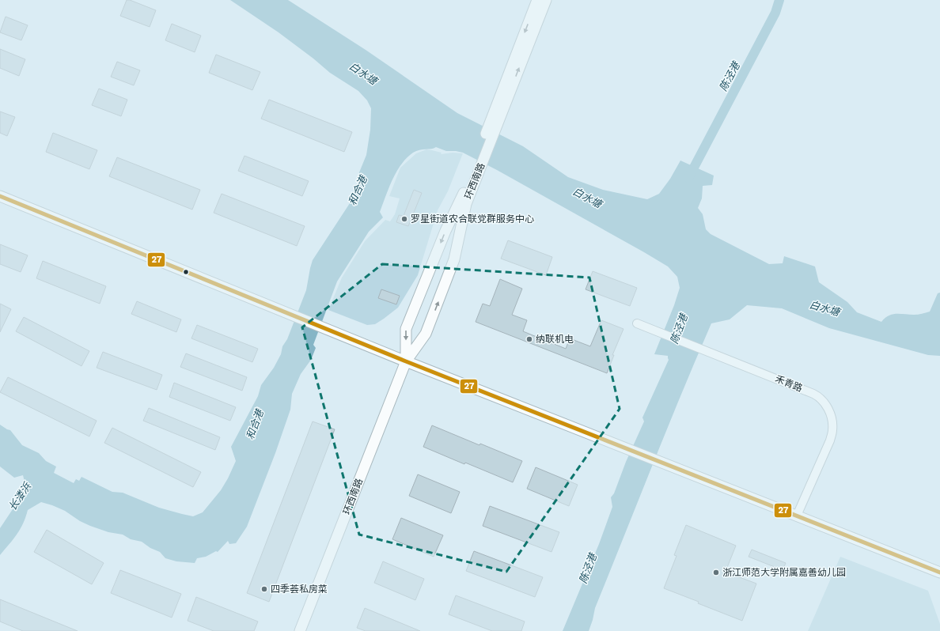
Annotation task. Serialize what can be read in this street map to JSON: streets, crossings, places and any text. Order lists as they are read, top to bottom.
{
  "streets": {
    "street": ["环西南路", "禾青路"]
  },
  "water": [
    "白水塘",
    "陈泾港",
    "和合港",
    "长溇浜"
  ],
  "places": [
    "罗星街道农合联党群服务中心",
    "纳联机电",
    "浙江师范大学附属嘉善幼儿园",
    "四季荟私房菜"
  ],
  "lines": ["transit line 27"]
}
